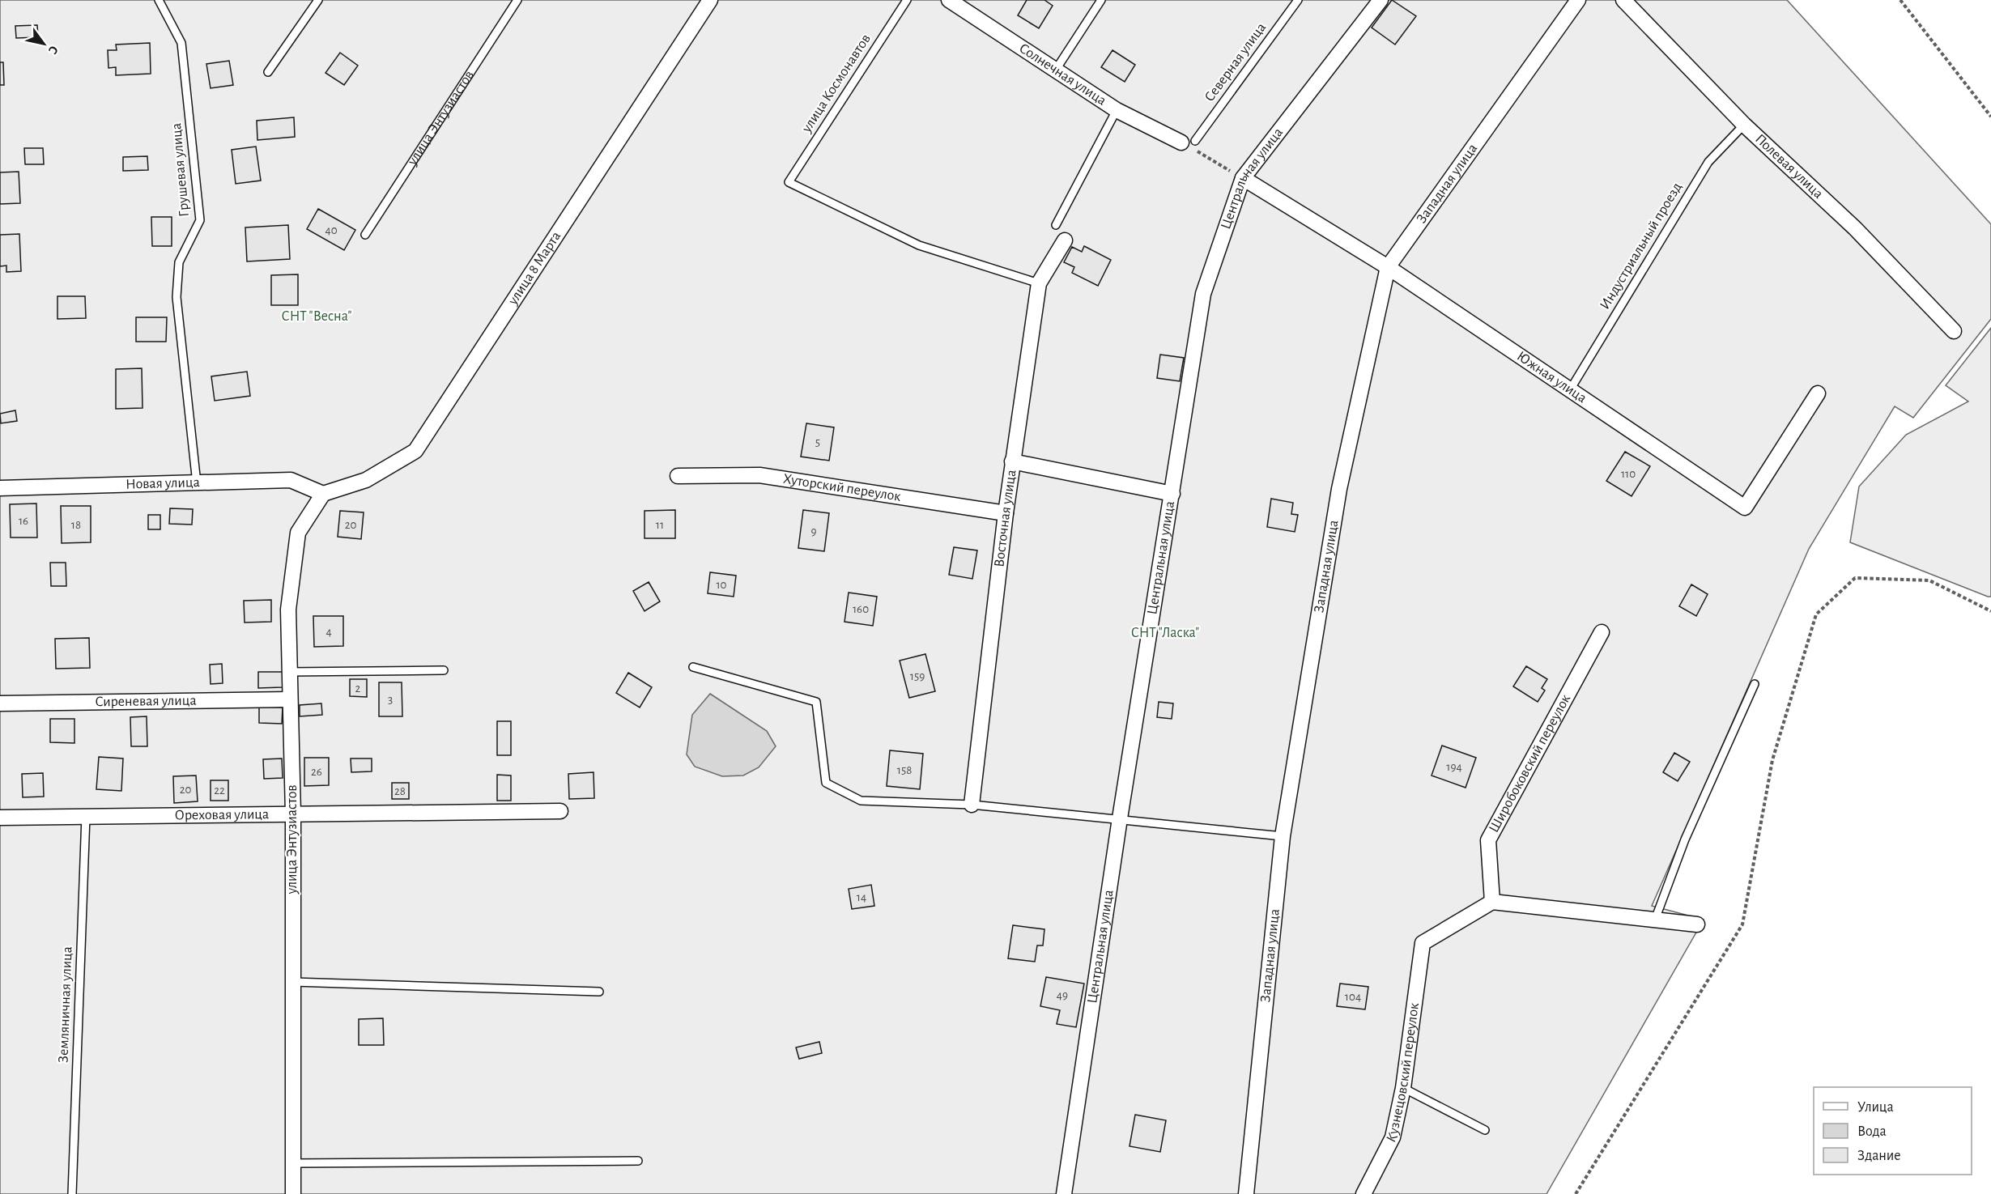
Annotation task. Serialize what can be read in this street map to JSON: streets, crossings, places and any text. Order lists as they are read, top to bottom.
{
  "streets": {
    "street": [
      "Солнечная улица",
      "улица Энтузиастов",
      "Полевая улица",
      "Центральная улица",
      "Западная улица",
      "улица 8 Марта",
      "Южная улица",
      "Новая улица",
      "Хуторский переулок",
      "Восточная улица",
      "Сиреневая улица",
      "Широбоковский переулок",
      "Ореховая улица",
      "Кузнецовский переулок"
    ],
    "lane": [
      "Северная улица",
      "улица Космонавтов",
      "Грушевая улица",
      "Индустриальный проезд",
      "Земляничная улица"
    ]
  },
  "crossings": [
    ["Северная улица", "Солнечная улица"],
    ["улица Космонавтов", "Восточная улица"],
    ["улица Энтузиастов", "улица 8 Марта"],
    ["улица Энтузиастов", "Новая улица"],
    ["улица Энтузиастов", "Сиреневая улица"],
    ["улица Энтузиастов", "Ореховая улица"],
    ["Полевая улица", "Индустриальный проезд"],
    ["Грушевая улица", "Новая улица"],
    ["Центральная улица", "Южная улица"],
    ["Западная улица", "Южная улица"],
    ["Индустриальный проезд", "Южная улица"],
    ["улица 8 Марта", "Новая улица"],
    ["Хуторский переулок", "Восточная улица"],
    ["Широбоковский переулок", "Кузнецовский переулок"],
    ["Ореховая улица", "Земляничная улица"]
  ],
  "parks": ["СНТ \"Весна\"", "СНТ \"Ласка\""],
  "house_numbers": [
    "40",
    "5",
    "110",
    "16",
    "18",
    "20",
    "11",
    "9",
    "10",
    "160",
    "4",
    "159",
    "2",
    "3",
    "194",
    "158",
    "26",
    "20",
    "22",
    "28",
    "14",
    "49",
    "104"
  ],
  "legend": ["Улица", "Вода", "Здание"],
  "north": "bottom right"
}
